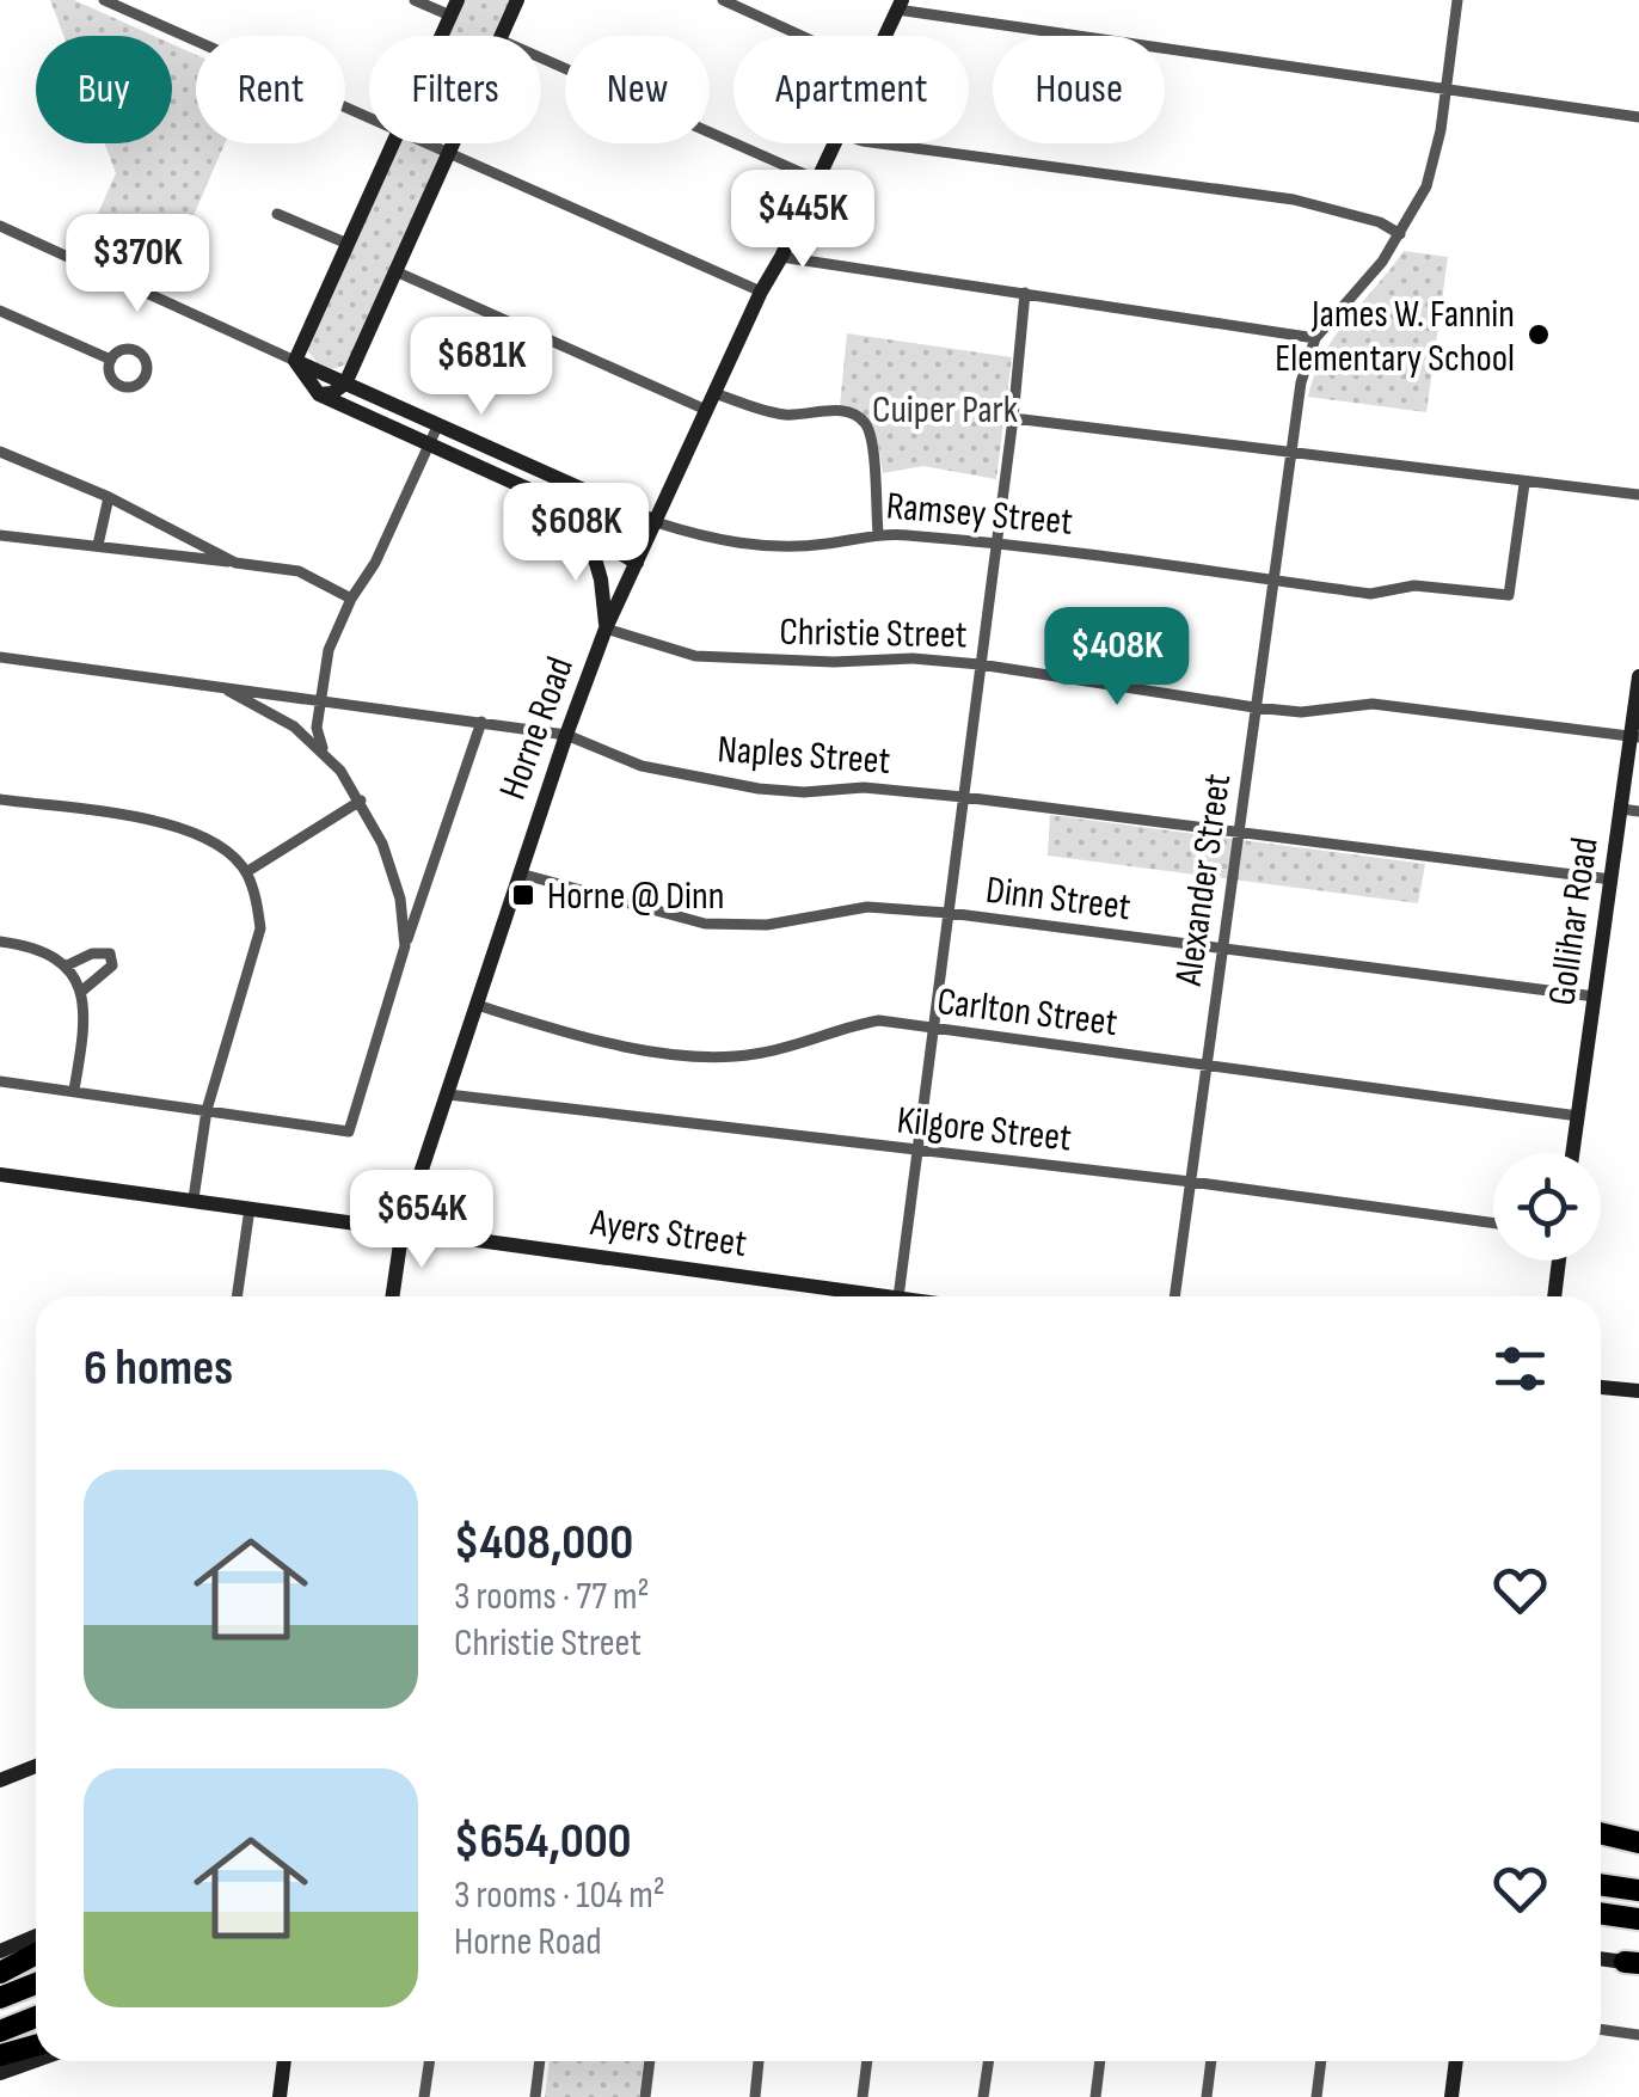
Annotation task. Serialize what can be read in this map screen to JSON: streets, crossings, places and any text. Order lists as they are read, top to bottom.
{
  "streets": {
    "main road": [
      "Ramsey Street",
      "Horne Road",
      "Gollihar Road",
      "Ayers Street"
    ],
    "street": [
      "Christie Street",
      "Naples Street",
      "Alexander Street",
      "Dinn Street",
      "Carlton Street",
      "Kilgore Street"
    ]
  },
  "crossings": [
    ["Ramsey Street", "Horne Road"],
    ["Ramsey Street", "Alexander Street"],
    ["Christie Street", "Horne Road"],
    ["Christie Street", "Alexander Street"],
    ["Christie Street", "Gollihar Road"],
    ["Horne Road", "Naples Street"],
    ["Horne Road", "Dinn Street"],
    ["Horne Road", "Carlton Street"],
    ["Horne Road", "Kilgore Street"],
    ["Horne Road", "Ayers Street"],
    ["Naples Street", "Alexander Street"],
    ["Naples Street", "Gollihar Road"],
    ["Alexander Street", "Dinn Street"],
    ["Alexander Street", "Carlton Street"],
    ["Alexander Street", "Kilgore Street"],
    ["Dinn Street", "Gollihar Road"],
    ["Gollihar Road", "Carlton Street"]
  ],
  "parks": ["Cuiper Park"],
  "places": {
    "other": ["James W. Fannin Elementary School"],
    "transit": ["Horne @ Dinn"]
  },
  "page": {
    "chip": [
      "Buy",
      "Rent",
      "Filters",
      "New",
      "Apartment",
      "House"
    ],
    "price": [
      "$445K",
      "$370K",
      "$681K",
      "$608K",
      "$408K",
      "$654K"
    ],
    "heading": "6 homes",
    "list": [
      {
        "name": "$408,000",
        "note": "3 rooms · 77 m² · Christie Street"
      },
      {
        "name": "$654,000",
        "note": "3 rooms · 104 m² · Horne Road"
      }
    ]
  }
}
